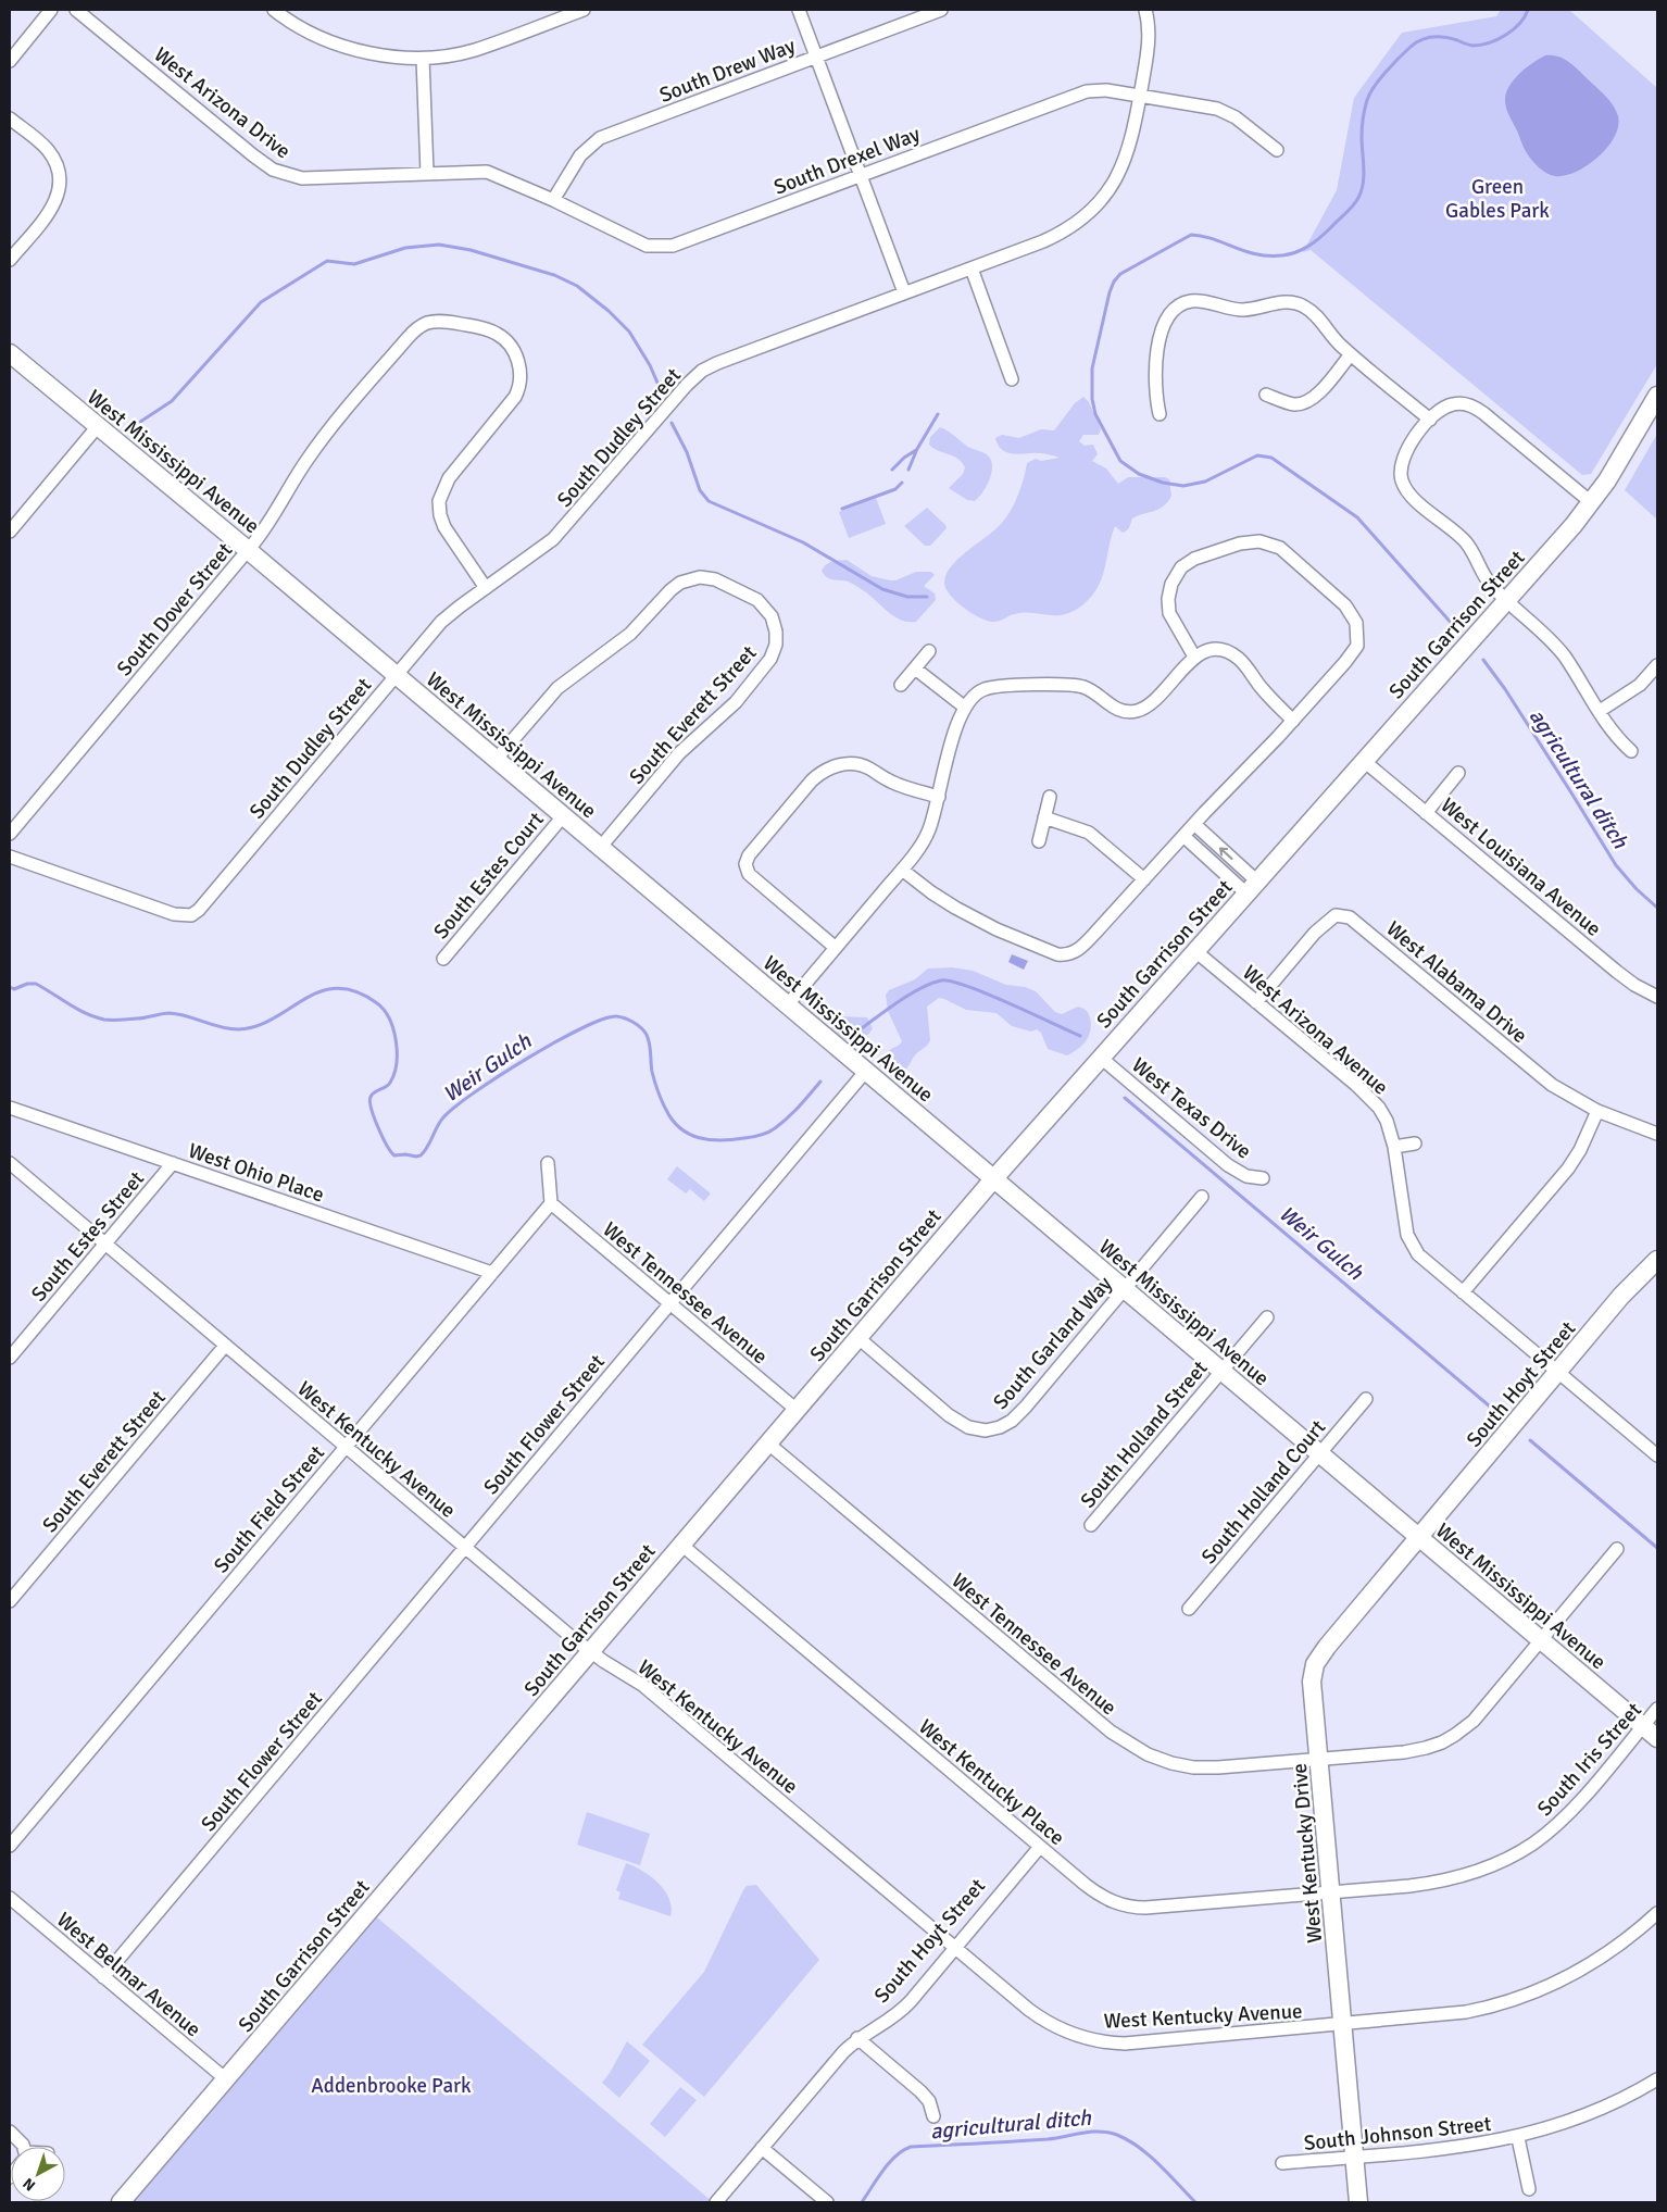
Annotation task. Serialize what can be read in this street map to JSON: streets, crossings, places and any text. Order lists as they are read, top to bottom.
{
  "streets": {
    "main road": [
      "West Mississippi Avenue",
      "South Garrison Street",
      "South Hoyt Street",
      "West Kentucky Drive"
    ],
    "street": [
      "South Drew Way",
      "West Arizona Drive",
      "South Drexel Way",
      "South Dudley Street",
      "South Dover Street",
      "South Everett Street",
      "West Louisiana Avenue",
      "South Estes Court",
      "West Alabama Drive",
      "West Arizona Avenue",
      "West Texas Drive",
      "West Ohio Place",
      "South Estes Street",
      "West Tennessee Avenue",
      "South Garland Way",
      "South Flower Street",
      "South Holland Street",
      "West Kentucky Avenue",
      "South Holland Court",
      "South Field Street",
      "South Iris Street",
      "West Kentucky Place",
      "West Belmar Avenue",
      "South Johnson Street"
    ]
  },
  "crossings": [
    ["South Drew Way", "South Drexel Way"],
    ["West Arizona Drive", "South Drexel Way"],
    ["South Drexel Way", "South Dudley Street"],
    ["South Dudley Street", "West Mississippi Avenue"],
    ["South Dudley Street", "South Dover Street"],
    ["West Mississippi Avenue", "South Dover Street"],
    ["West Mississippi Avenue", "South Garrison Street"],
    ["West Mississippi Avenue", "South Everett Street"],
    ["West Mississippi Avenue", "South Estes Court"],
    ["West Mississippi Avenue", "West Tennessee Avenue"],
    ["West Mississippi Avenue", "South Garland Way"],
    ["West Mississippi Avenue", "South Hoyt Street"],
    ["West Mississippi Avenue", "South Flower Street"],
    ["West Mississippi Avenue", "South Holland Street"],
    ["West Mississippi Avenue", "South Holland Court"],
    ["West Mississippi Avenue", "South Iris Street"],
    ["West Mississippi Avenue", "West Kentucky Drive"],
    ["South Garrison Street", "West Louisiana Avenue"],
    ["South Garrison Street", "West Arizona Avenue"],
    ["South Garrison Street", "West Texas Drive"],
    ["South Garrison Street", "West Tennessee Avenue"],
    ["South Garrison Street", "South Garland Way"],
    ["South Garrison Street", "West Kentucky Avenue"],
    ["South Garrison Street", "West Kentucky Place"],
    ["South Garrison Street", "West Belmar Avenue"],
    ["South Everett Street", "West Kentucky Avenue"],
    ["West Alabama Drive", "West Arizona Avenue"],
    ["West Arizona Avenue", "South Hoyt Street"],
    ["West Ohio Place", "South Estes Street"],
    ["West Ohio Place", "South Field Street"],
    ["South Estes Street", "West Kentucky Avenue"],
    ["West Tennessee Avenue", "South Flower Street"],
    ["West Tennessee Avenue", "South Field Street"],
    ["West Tennessee Avenue", "West Kentucky Drive"],
    ["South Hoyt Street", "West Kentucky Avenue"],
    ["South Hoyt Street", "West Kentucky Place"],
    ["South Hoyt Street", "West Kentucky Drive"],
    ["South Flower Street", "West Kentucky Avenue"],
    ["South Flower Street", "West Belmar Avenue"],
    ["West Kentucky Avenue", "South Field Street"],
    ["West Kentucky Avenue", "West Kentucky Drive"],
    ["South Iris Street", "West Kentucky Place"],
    ["South Iris Street", "West Kentucky Drive"],
    ["West Kentucky Place", "West Kentucky Drive"],
    ["West Kentucky Drive", "South Johnson Street"]
  ],
  "water": ["agricultural ditch", "Weir Gulch"],
  "parks": ["Green Gables Park", "Addenbrooke Park"],
  "north": "bottom left"
}
